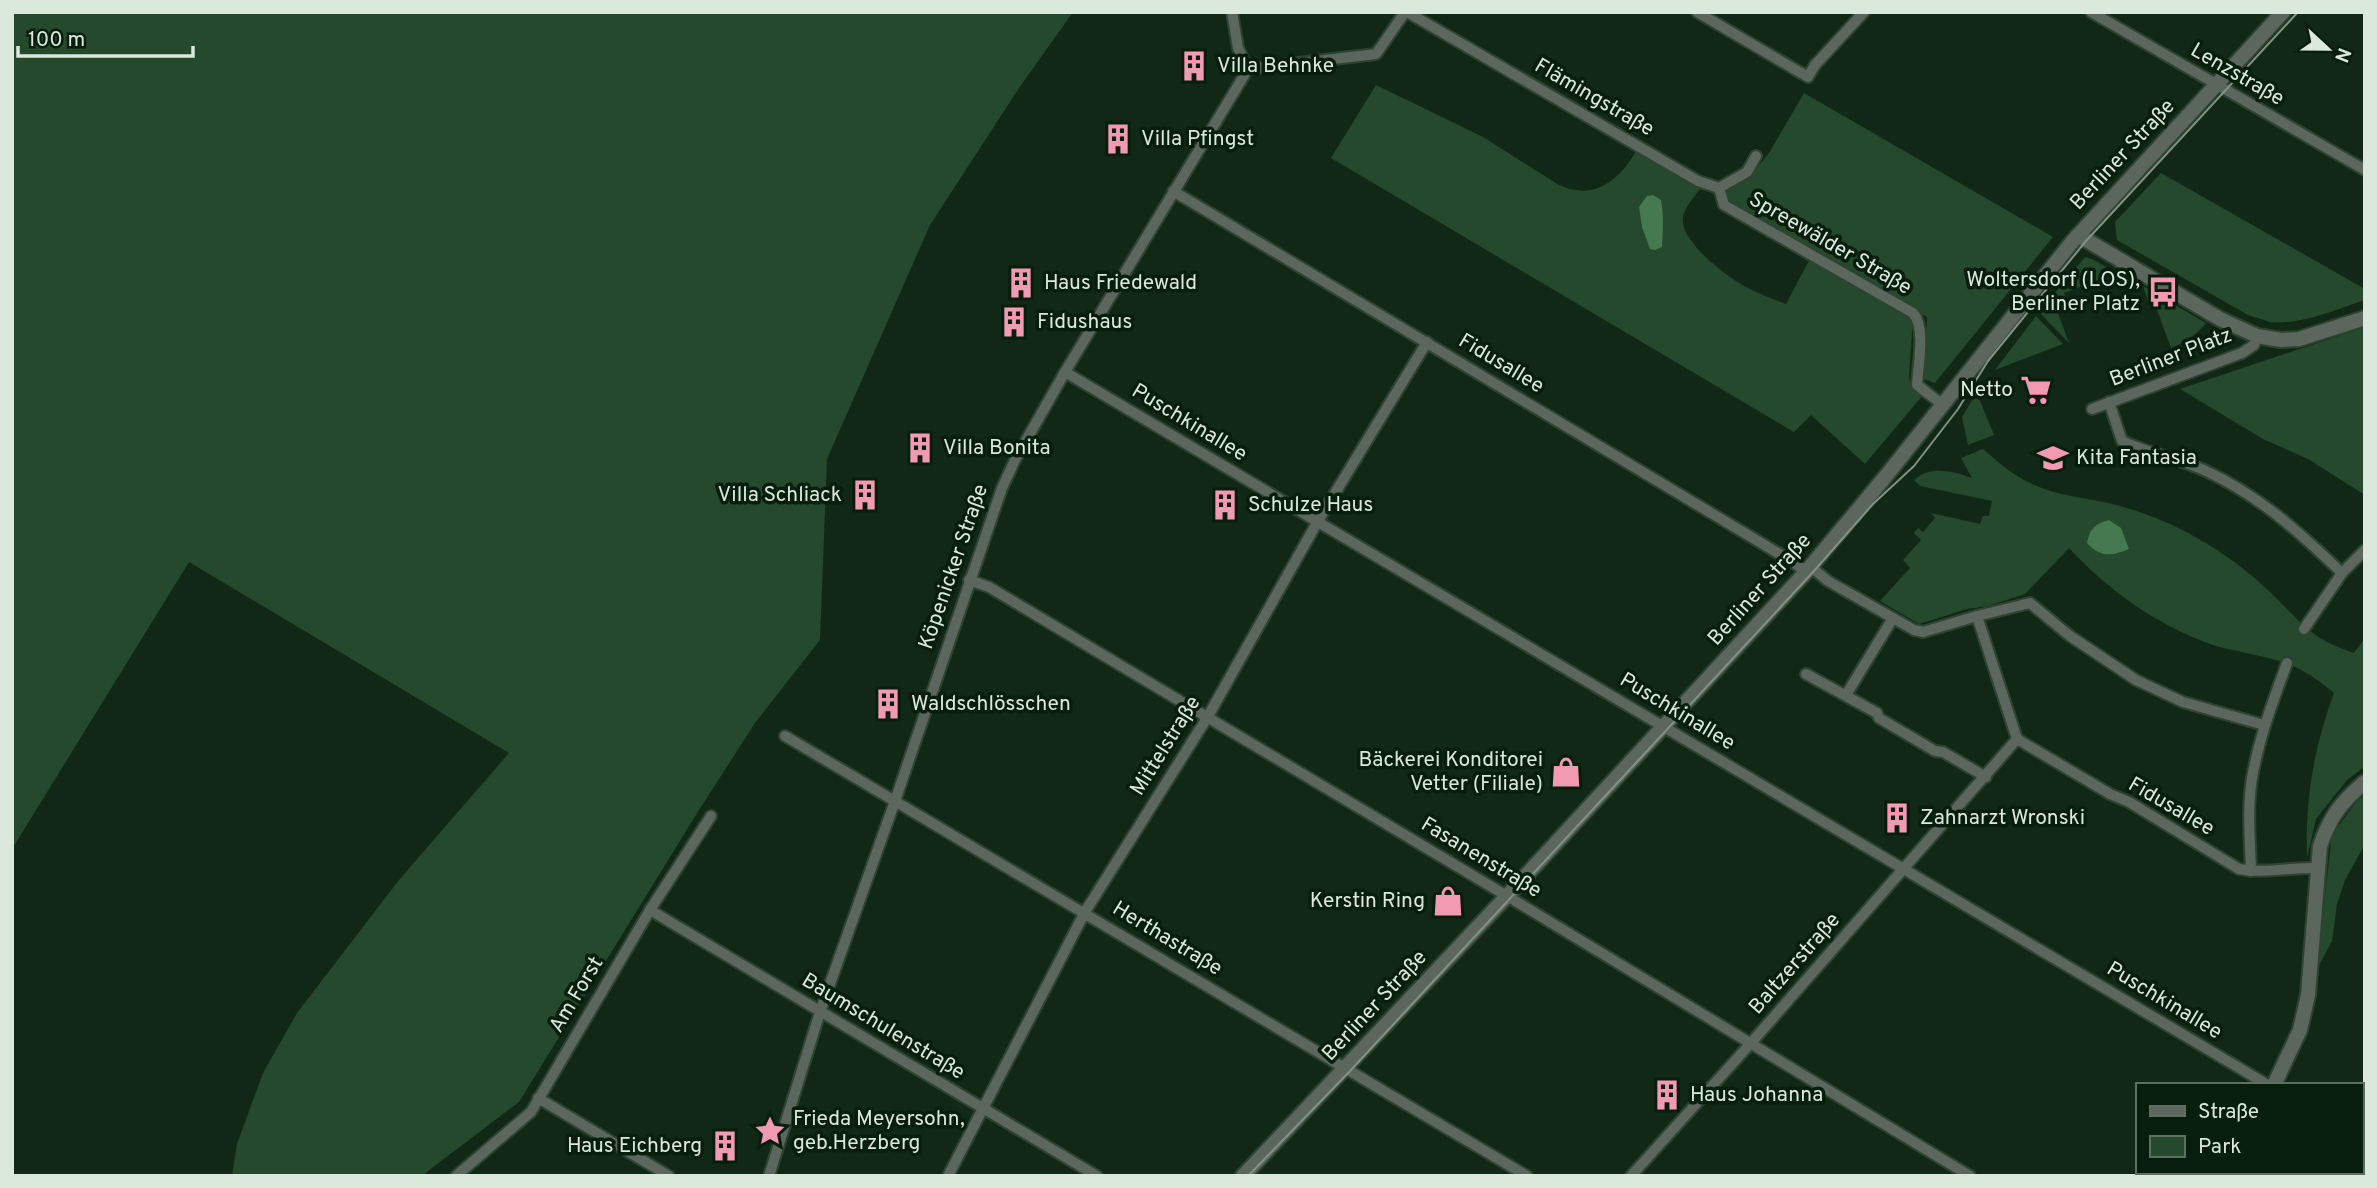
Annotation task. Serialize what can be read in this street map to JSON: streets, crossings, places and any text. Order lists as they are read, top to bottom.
{
  "streets": {
    "street": [
      "Lenzstraße",
      "Flämingstraße",
      "Berliner Straße",
      "Spreewälder Straße",
      "Berliner Platz",
      "Fidusallee",
      "Puschkinallee",
      "Köpenicker Straße",
      "Mittelstraße",
      "Fasanenstraße",
      "Herthastraße",
      "Baltzerstraße",
      "Am Forst",
      "Baumschulenstraße"
    ]
  },
  "crossings": [
    ["Lenzstraße", "Berliner Straße"],
    ["Flämingstraße", "Spreewälder Straße"],
    ["Berliner Straße", "Spreewälder Straße"],
    ["Berliner Straße", "Fidusallee"],
    ["Berliner Straße", "Puschkinallee"],
    ["Berliner Straße", "Fasanenstraße"],
    ["Berliner Straße", "Herthastraße"],
    ["Fidusallee", "Köpenicker Straße"],
    ["Fidusallee", "Mittelstraße"],
    ["Puschkinallee", "Köpenicker Straße"],
    ["Puschkinallee", "Mittelstraße"],
    ["Puschkinallee", "Baltzerstraße"],
    ["Köpenicker Straße", "Fasanenstraße"],
    ["Köpenicker Straße", "Herthastraße"],
    ["Köpenicker Straße", "Baumschulenstraße"],
    ["Mittelstraße", "Fasanenstraße"],
    ["Mittelstraße", "Herthastraße"],
    ["Mittelstraße", "Baumschulenstraße"],
    ["Fasanenstraße", "Baltzerstraße"],
    ["Am Forst", "Baumschulenstraße"]
  ],
  "places": {
    "building": [
      "Villa Behnke",
      "Villa Pfingst",
      "Haus Friedewald",
      "Fidushaus",
      "Villa Bonita",
      "Villa Schliack",
      "Schulze Haus",
      "Waldschlösschen",
      "Zahnarzt Wronski",
      "Haus Johanna",
      "Haus Eichberg"
    ],
    "bus stop": ["Woltersdorf (LOS), Berliner Platz"],
    "supermarket": ["Netto"],
    "school or university": ["Kita Fantasia"],
    "shop": ["Bäckerei Konditorei Vetter (Filiale)", "Kerstin Ring"],
    "place": ["Frieda Meyersohn, geb.Herzberg"]
  },
  "legend": ["Straße", "Park"],
  "scale_bar": "100 m",
  "north": "right"
}
